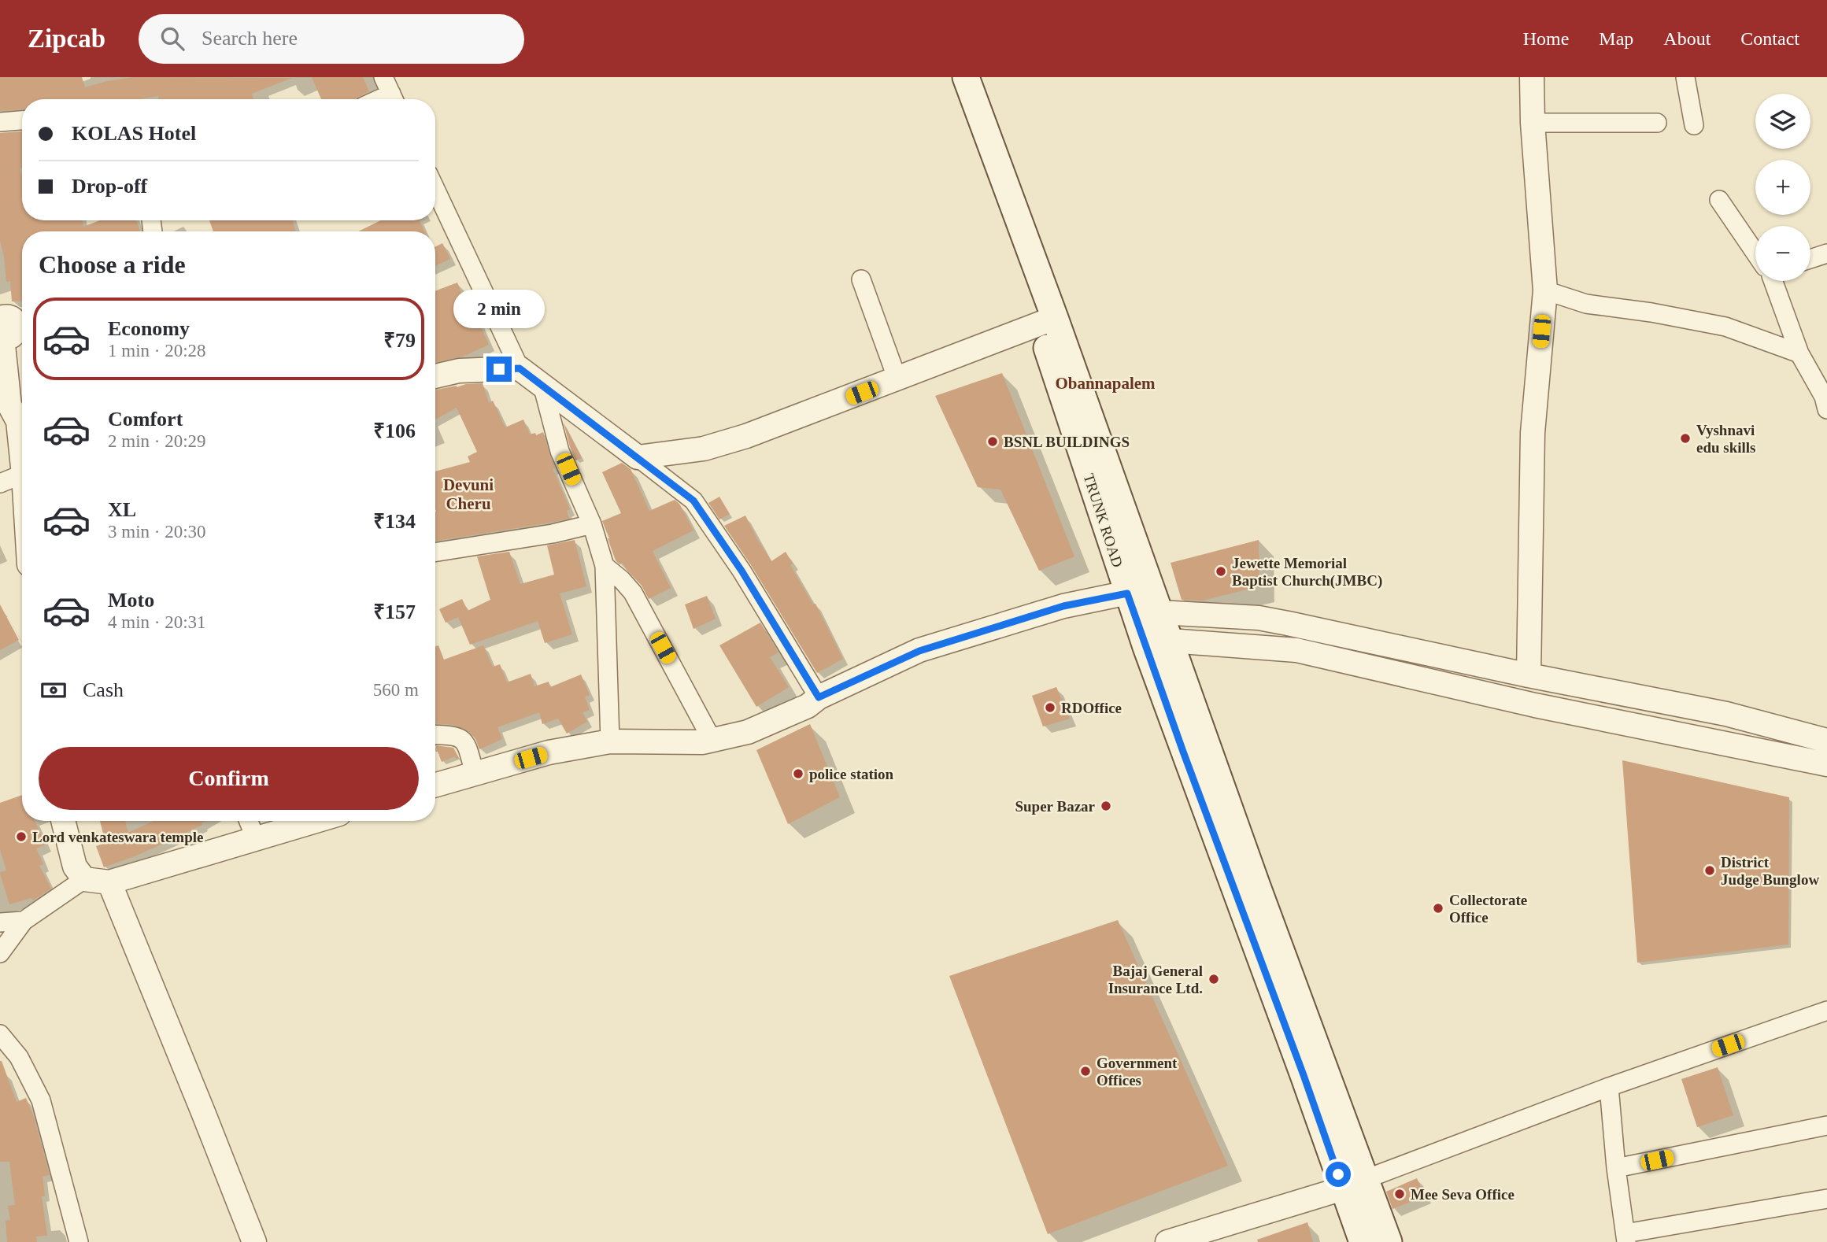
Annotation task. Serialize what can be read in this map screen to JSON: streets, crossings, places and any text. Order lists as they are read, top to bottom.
{
  "streets": {
    "main road": ["TRUNK ROAD"]
  },
  "districts": ["Obannapalem", "Devuni Cheru"],
  "places": [
    "Vyshnavi edu skills",
    "BSNL BUILDINGS",
    "Jewette Memorial Baptist Church(JMBC)",
    "RDOffice",
    "police station",
    "Super Bazar",
    "Lord venkateswara temple",
    "District Judge Bunglow",
    "Collectorate Office",
    "Bajaj General Insurance Ltd.",
    "Government Offices",
    "Mee Seva Office"
  ],
  "page": {
    "header": "Zipcab",
    "search": "Search here",
    "nav": [
      "Home",
      "Map",
      "About",
      "Contact"
    ],
    "map_buttons": ["+", "−"],
    "banner": ["KOLAS Hotel", "Drop-off"],
    "heading": "Choose a ride",
    "bubble": "2 min",
    "list": [
      {
        "name": "Economy",
        "note": "1 min · 20:28",
        "value": "₹79"
      },
      {
        "name": "Comfort",
        "note": "2 min · 20:29",
        "value": "₹106"
      },
      {
        "name": "XL",
        "note": "3 min · 20:30",
        "value": "₹134"
      },
      {
        "name": "Moto",
        "note": "4 min · 20:31",
        "value": "₹157"
      }
    ],
    "pay": ["Cash", "560 m"],
    "buttons": "Confirm"
  }
}
